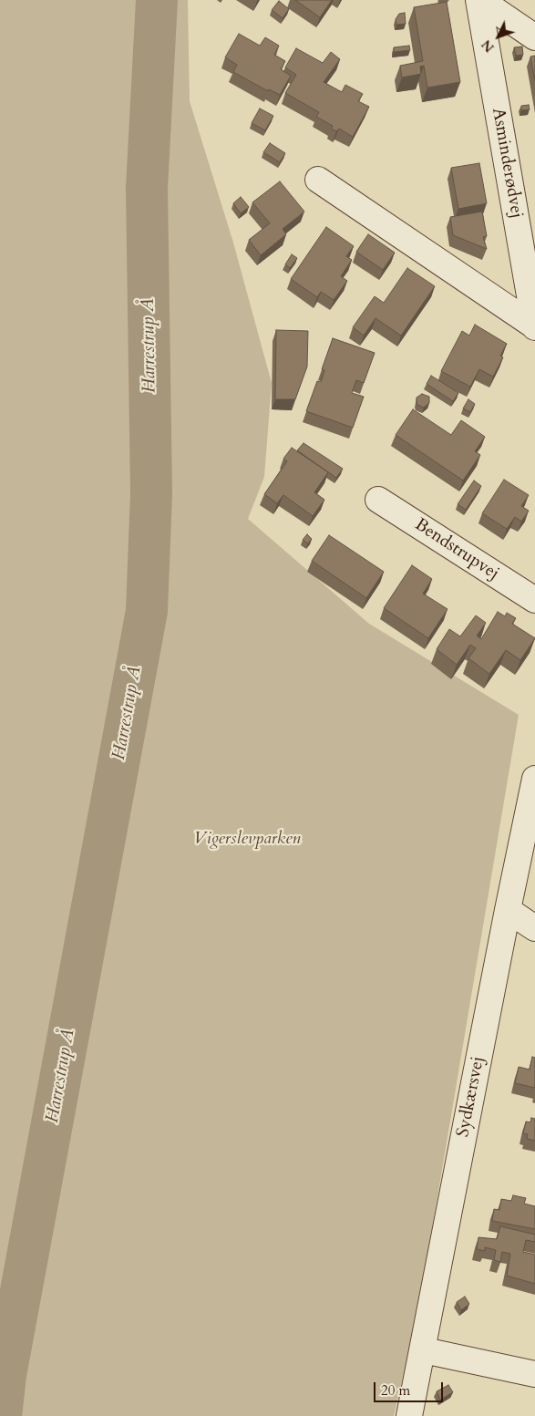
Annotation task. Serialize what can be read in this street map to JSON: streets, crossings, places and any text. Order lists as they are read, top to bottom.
{
  "streets": {
    "street": ["Asminderødvej", "Bendstrupvej", "Sydkærsvej"]
  },
  "water": ["Harrestrup Å"],
  "parks": ["Vigerslevparken"],
  "scale_bar": "20 m",
  "north": "bottom left"
}
